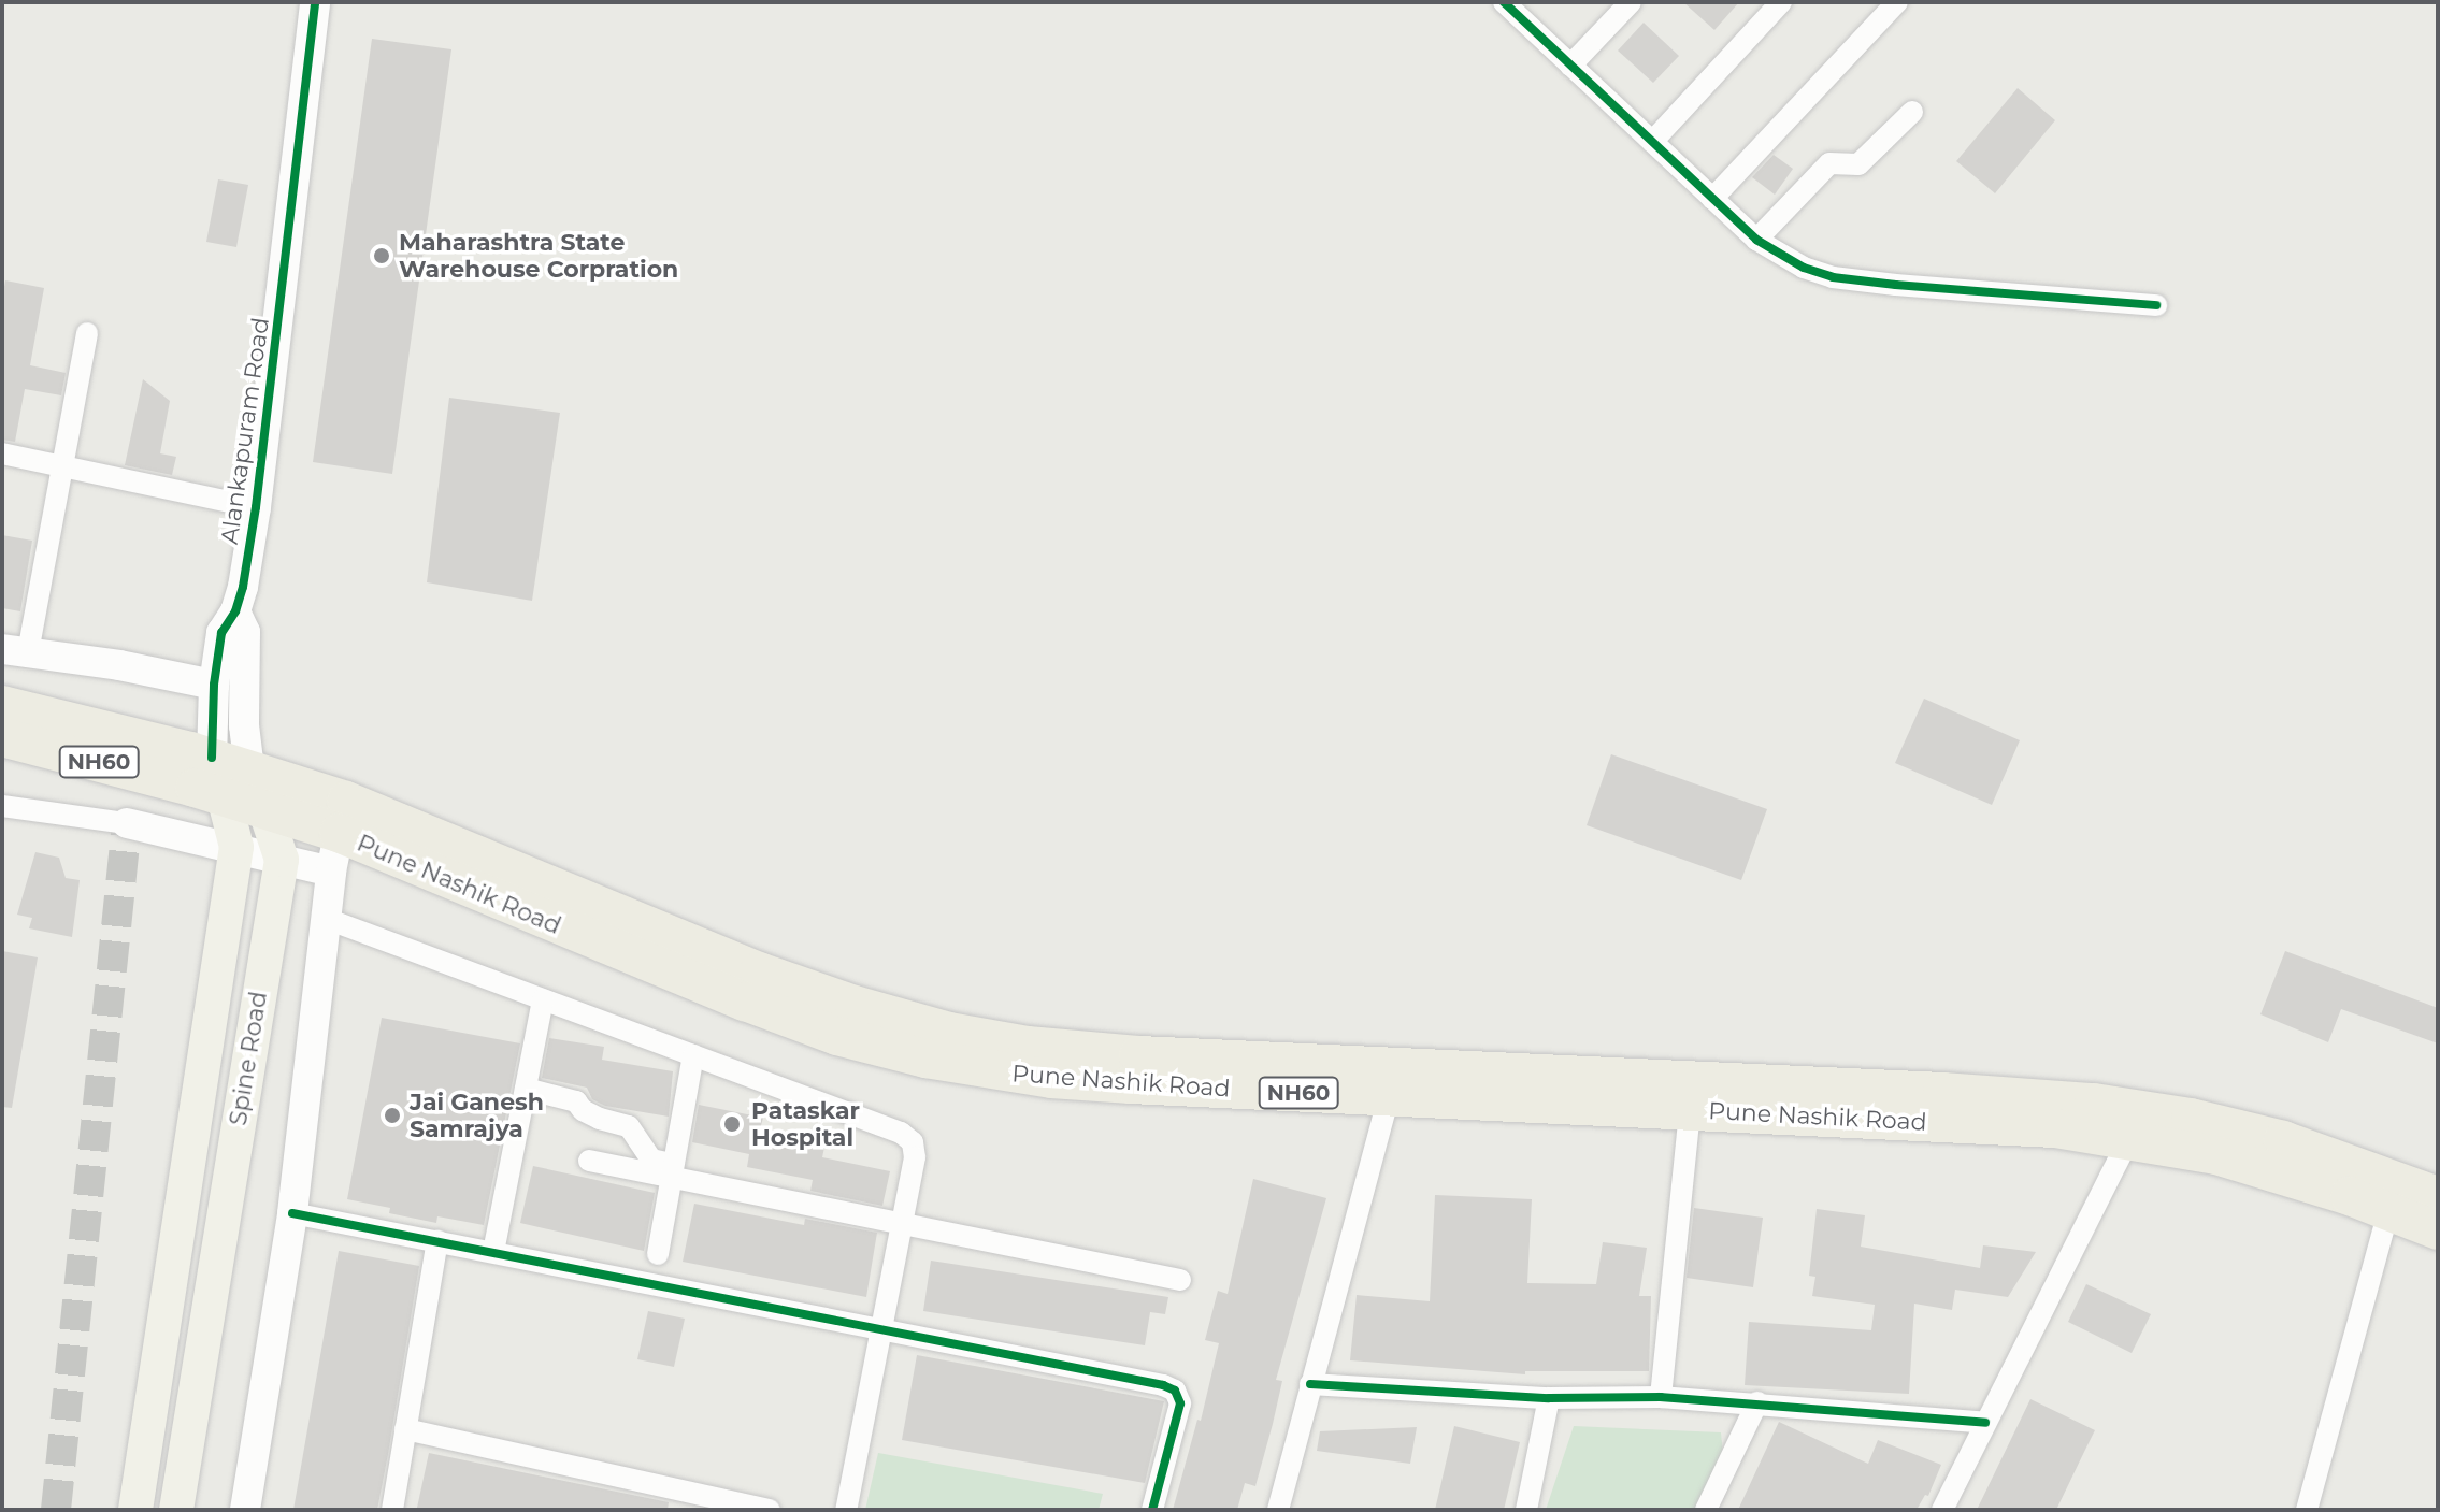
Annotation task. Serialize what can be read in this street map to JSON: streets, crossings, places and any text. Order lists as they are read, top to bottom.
{
  "streets": {
    "highway": ["NH60", "Pune Nashik Road"],
    "main road": ["Spine Road"],
    "street": ["Alankapuram Road"]
  },
  "crossings": [
    ["Alankapuram Road", "Pune Nashik Road"],
    ["Alankapuram Road", "Spine Road"],
    ["Pune Nashik Road", "Spine Road"]
  ],
  "places": ["Maharashtra State Warehouse Corpration", "Jai Ganesh Samrajya", "Pataskar Hospital"]
}
